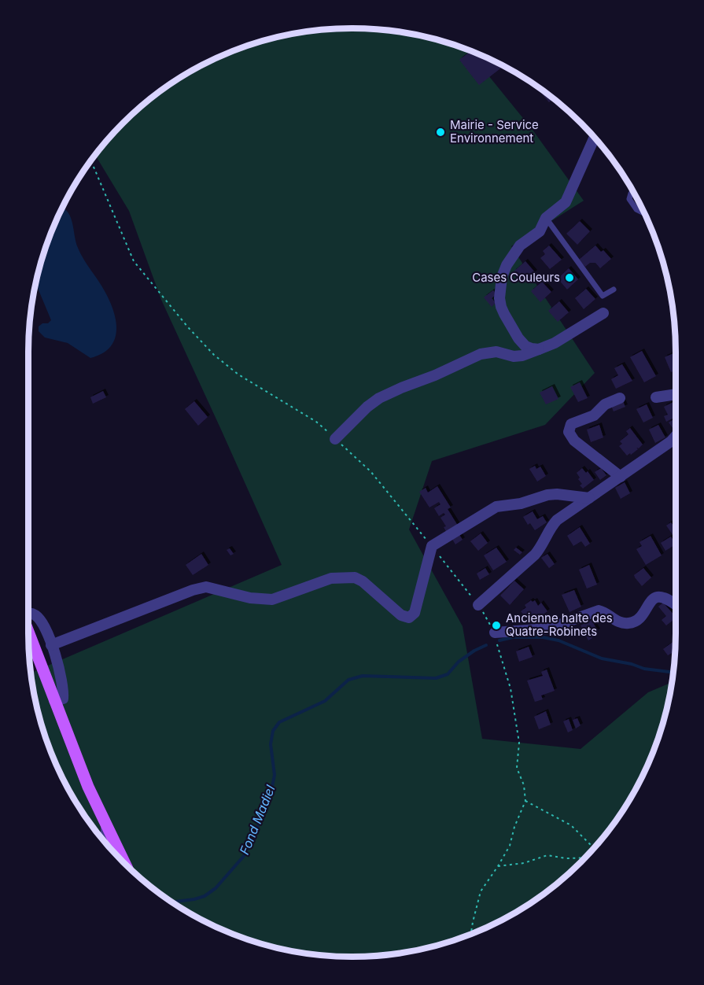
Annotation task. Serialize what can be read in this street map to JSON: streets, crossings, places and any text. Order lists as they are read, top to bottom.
{
  "water": ["Fond Madiel"],
  "places": ["Mairie - Service Environnement", "Cases Couleurs", "Ancienne halte des Quatre-Robinets"]
}
